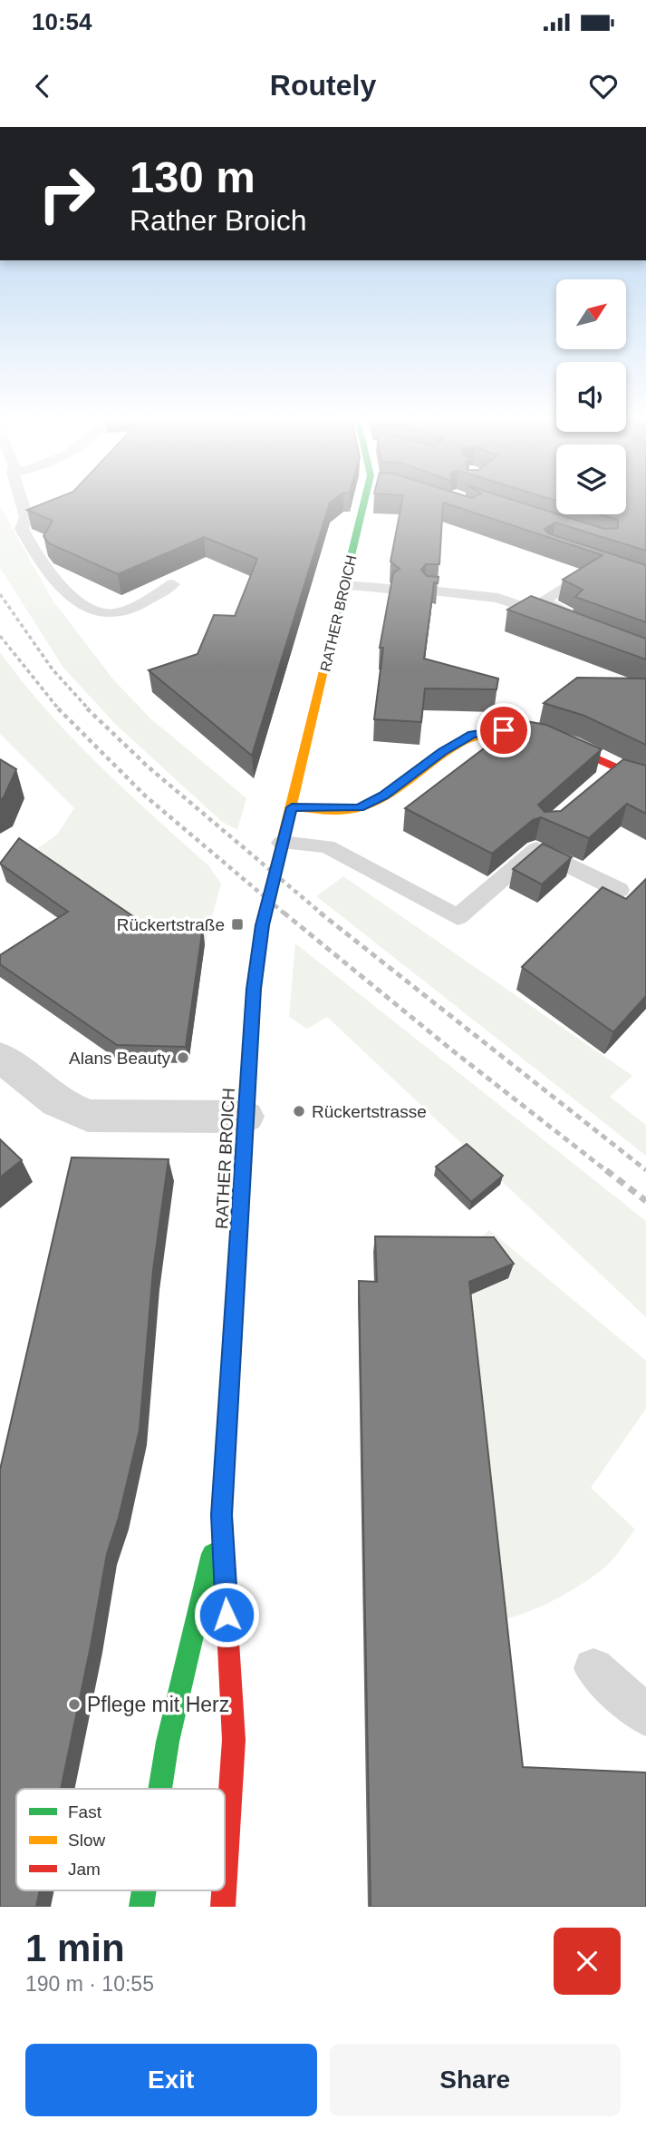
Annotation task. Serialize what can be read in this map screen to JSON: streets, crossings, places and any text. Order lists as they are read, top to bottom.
{
  "streets": {
    "main road": ["RATHER BROICH"]
  },
  "places": {
    "transit": ["Rückertstraße"],
    "other": ["Alans Beauty", "Rückertstrasse", "Pflege mit Herz"]
  },
  "legend": ["Fast", "Slow", "Jam"],
  "north": "top right",
  "page": {
    "status": "10:54",
    "header": "Routely",
    "turn": ["130 m", "Rather Broich"],
    "heading": ["1 min", "190 m · 10:55"],
    "buttons": ["Exit", "Share"]
  }
}
